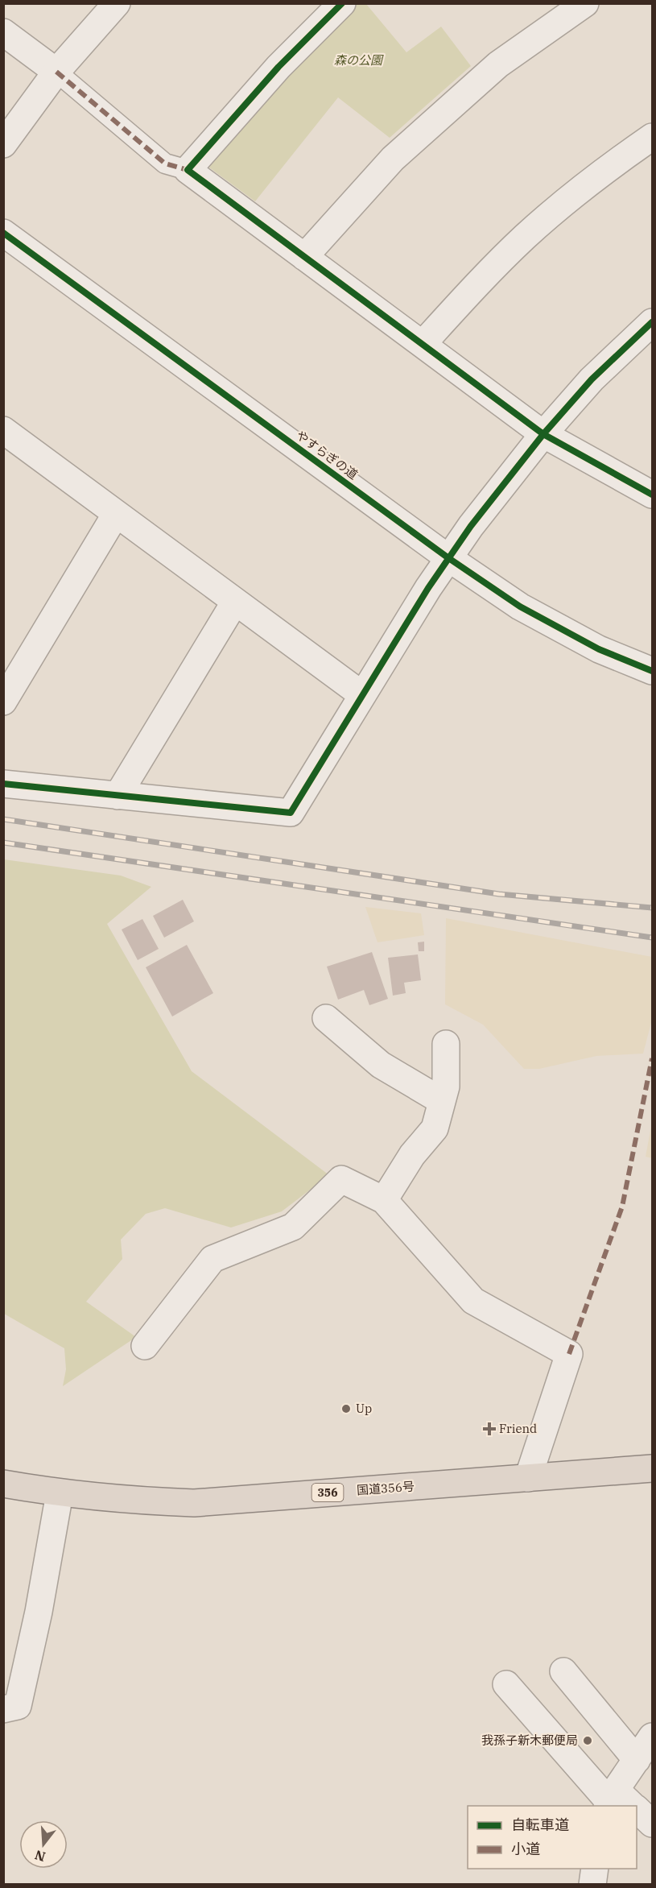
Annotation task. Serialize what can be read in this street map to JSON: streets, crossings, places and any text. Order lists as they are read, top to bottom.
{
  "streets": {
    "highway": ["国道356号", "356"],
    "street": ["やすらぎの道"]
  },
  "parks": ["森の公園"],
  "places": {
    "other": ["Up", "我孫子新木郵便局"],
    "health": ["Friend"]
  },
  "legend": ["自転車道", "小道"],
  "north": "bottom"
}
